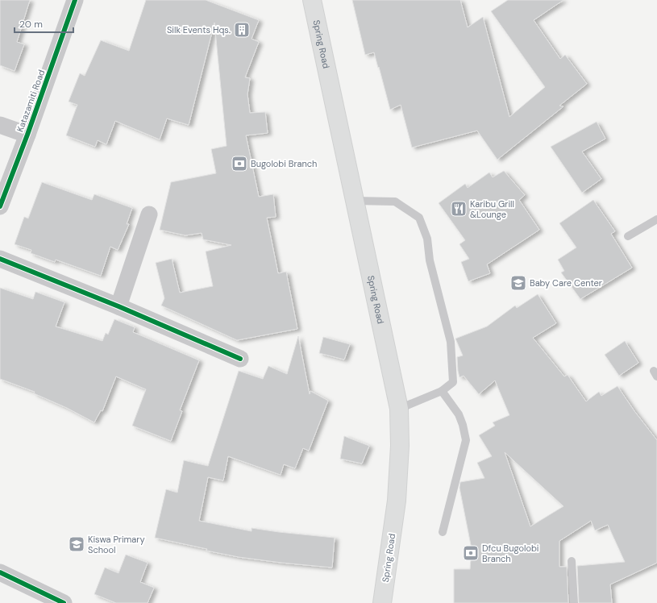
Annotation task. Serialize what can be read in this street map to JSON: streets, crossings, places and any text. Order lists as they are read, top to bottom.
{
  "streets": {
    "main road": ["Spring Road"],
    "street": ["Katazamiti Road"]
  },
  "places": {
    "building": ["Silk Events Hqs."],
    "bank": ["Bugolobi Branch", "Dfcu Bugolobi Branch"],
    "restaurant": ["Karibu Grill &Lounge"],
    "school or university": ["Baby Care Center", "Kiswa Primary School"]
  },
  "scale_bar": "20 m"
}
